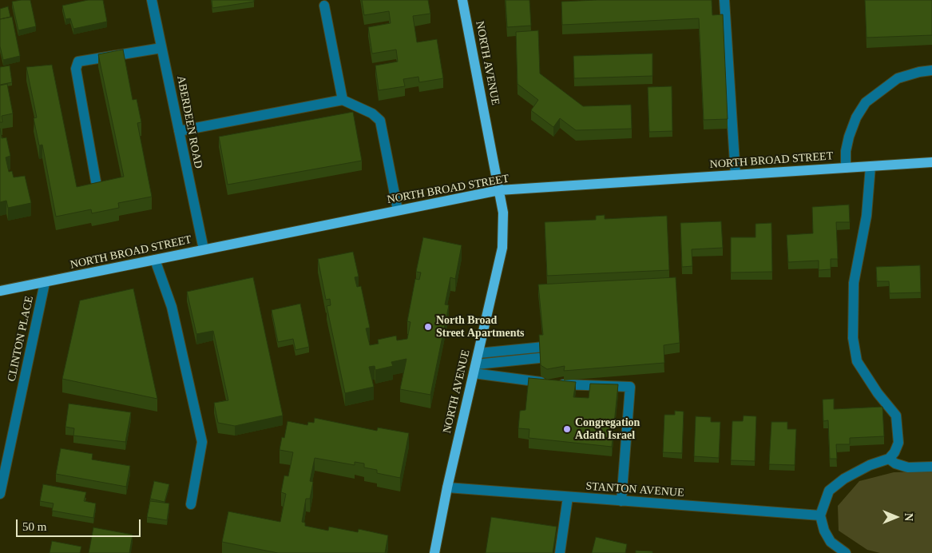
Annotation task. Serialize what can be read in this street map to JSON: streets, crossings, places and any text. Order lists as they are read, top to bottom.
{
  "streets": {
    "main road": ["NORTH AVENUE", "NORTH BROAD STREET"],
    "street": ["ABERDEEN ROAD", "CLINTON PLACE", "STANTON AVENUE"]
  },
  "crossings": [
    ["NORTH AVENUE", "NORTH BROAD STREET"],
    ["NORTH AVENUE", "STANTON AVENUE"],
    ["ABERDEEN ROAD", "NORTH BROAD STREET"],
    ["NORTH BROAD STREET", "CLINTON PLACE"]
  ],
  "places": ["North Broad Street Apartments", "Congregation Adath Israel"],
  "scale_bar": "50 m",
  "north": "right"
}
